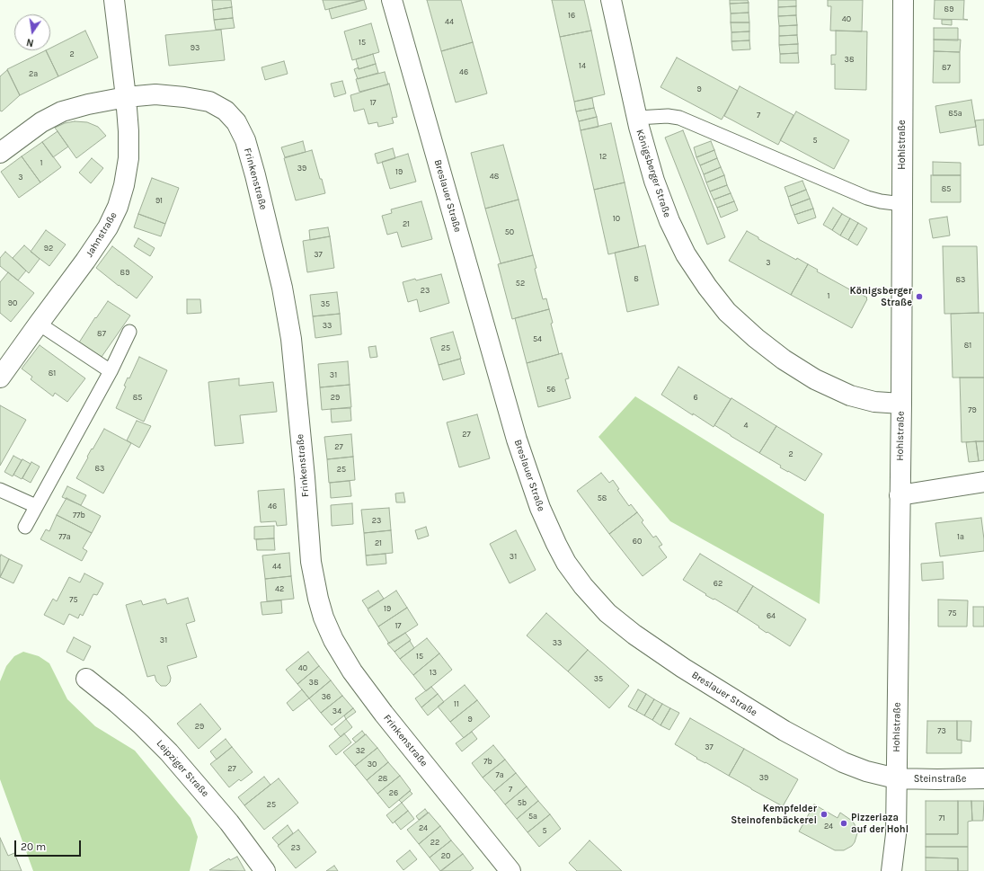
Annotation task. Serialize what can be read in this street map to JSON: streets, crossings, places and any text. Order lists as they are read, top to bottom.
{
  "streets": {
    "street": [
      "Hohlstraße",
      "Königsberger Straße",
      "Frinkenstraße",
      "Breslauer Straße",
      "Jahnstraße",
      "Leipziger Straße",
      "Steinstraße"
    ]
  },
  "crossings": [
    ["Hohlstraße", "Königsberger Straße"],
    ["Hohlstraße", "Breslauer Straße"],
    ["Hohlstraße", "Steinstraße"],
    ["Frinkenstraße", "Jahnstraße"],
    ["Breslauer Straße", "Steinstraße"]
  ],
  "places": ["Königsberger Straße", "Kempfelder Steinofenbäckerei", "Pizzeriaza auf der Hohl"],
  "house_numbers": [
    "89",
    "16",
    "40",
    "44",
    "15",
    "93",
    "2",
    "38",
    "14",
    "87",
    "46",
    "2a",
    "9",
    "17",
    "85a",
    "7",
    "5",
    "12",
    "1",
    "39",
    "19",
    "48",
    "3",
    "85",
    "91",
    "10",
    "21",
    "50",
    "92",
    "37",
    "3",
    "89",
    "8",
    "83",
    "52",
    "23",
    "1",
    "90",
    "35",
    "33",
    "87",
    "54",
    "81",
    "25",
    "81",
    "31",
    "56",
    "85",
    "29",
    "6",
    "79",
    "4",
    "27",
    "27",
    "2",
    "83",
    "25",
    "58",
    "46",
    "77b",
    "23",
    "77a",
    "1a",
    "60",
    "21",
    "31",
    "44",
    "62",
    "42",
    "75",
    "19",
    "75",
    "64",
    "17",
    "31",
    "33",
    "15",
    "40",
    "13",
    "35",
    "38",
    "36",
    "11",
    "34",
    "9",
    "29",
    "73",
    "37",
    "32",
    "7b",
    "30",
    "27",
    "7a",
    "39",
    "28",
    "7",
    "26",
    "5b",
    "25",
    "5a",
    "71",
    "24",
    "24",
    "5",
    "22",
    "23",
    "20"
  ],
  "scale_bar": "20 m",
  "north": "bottom"
}
